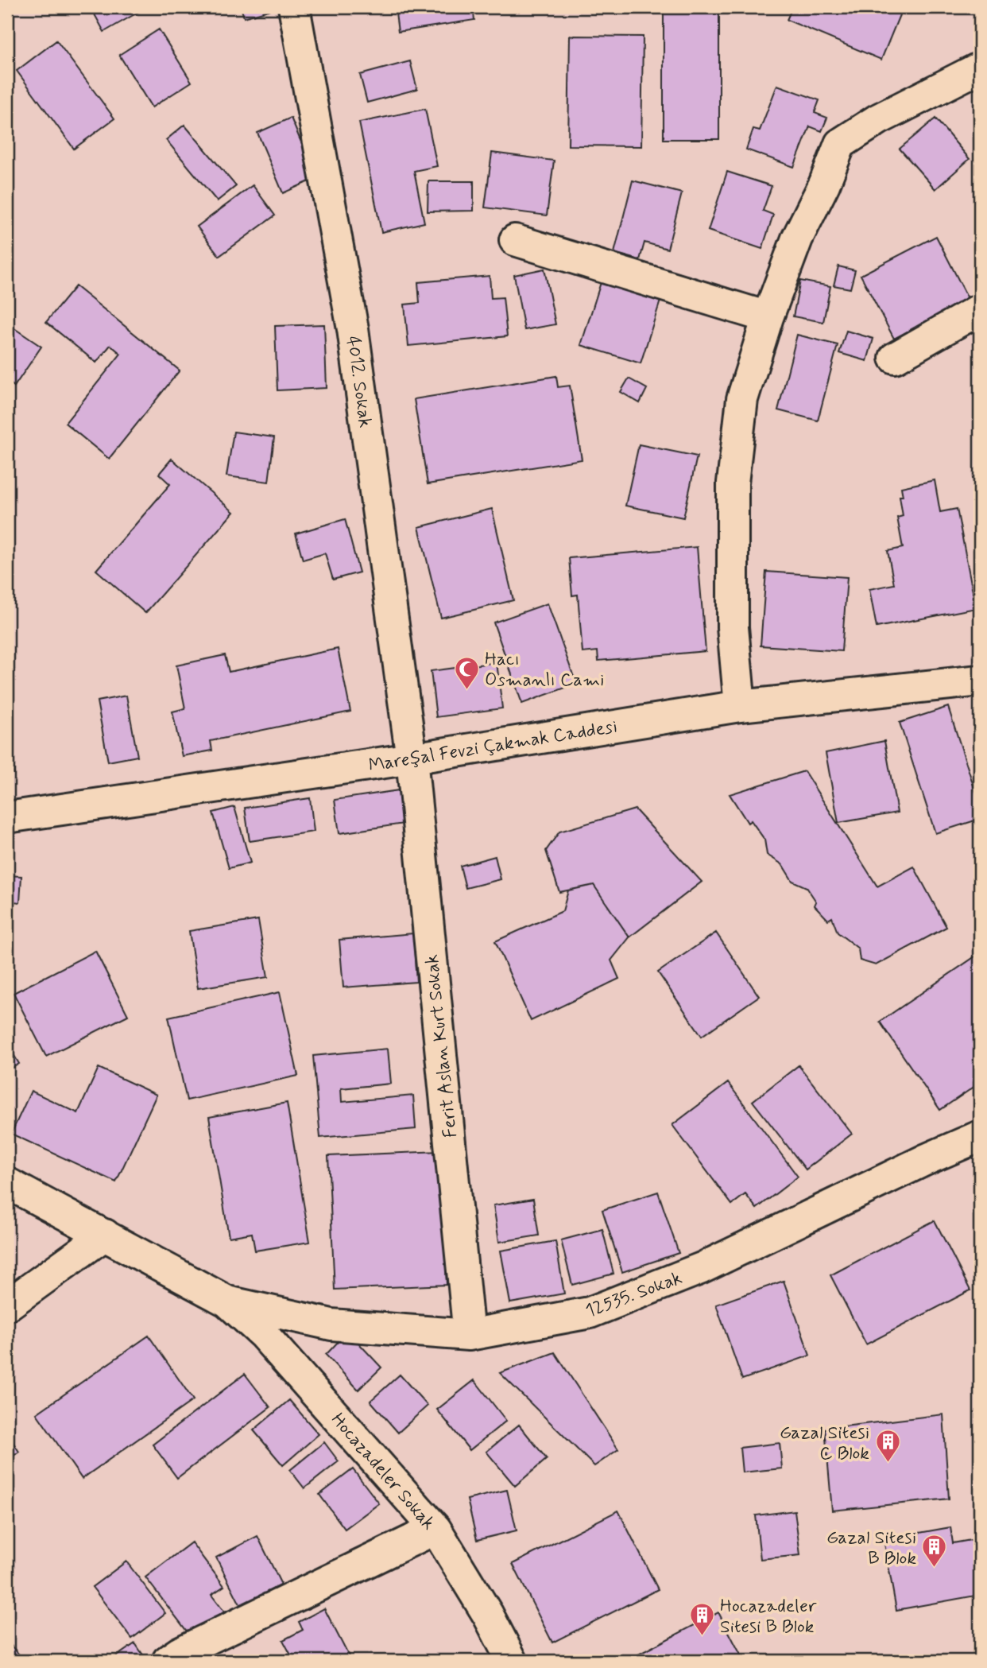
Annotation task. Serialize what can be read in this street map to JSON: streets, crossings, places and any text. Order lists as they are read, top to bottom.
{
  "streets": {
    "street": [
      "4012. Sokak",
      "Mareşal Fevzi Çakmak Caddesi",
      "Ferit Aslan Kurt Sokak",
      "12535. Sokak",
      "Hocazadeler Sokak"
    ]
  },
  "crossings": [
    ["4012. Sokak", "Mareşal Fevzi Çakmak Caddesi"],
    ["4012. Sokak", "Ferit Aslan Kurt Sokak"],
    ["Mareşal Fevzi Çakmak Caddesi", "Ferit Aslan Kurt Sokak"],
    ["Ferit Aslan Kurt Sokak", "12535. Sokak"],
    ["12535. Sokak", "Hocazadeler Sokak"]
  ],
  "places": {
    "mosque": ["Hacı Osmanlı Cami"],
    "building": ["Gazal Sitesi C Blok", "Gazal Sitesi B Blok", "Hocazadeler Sitesi B Blok"]
  }
}
